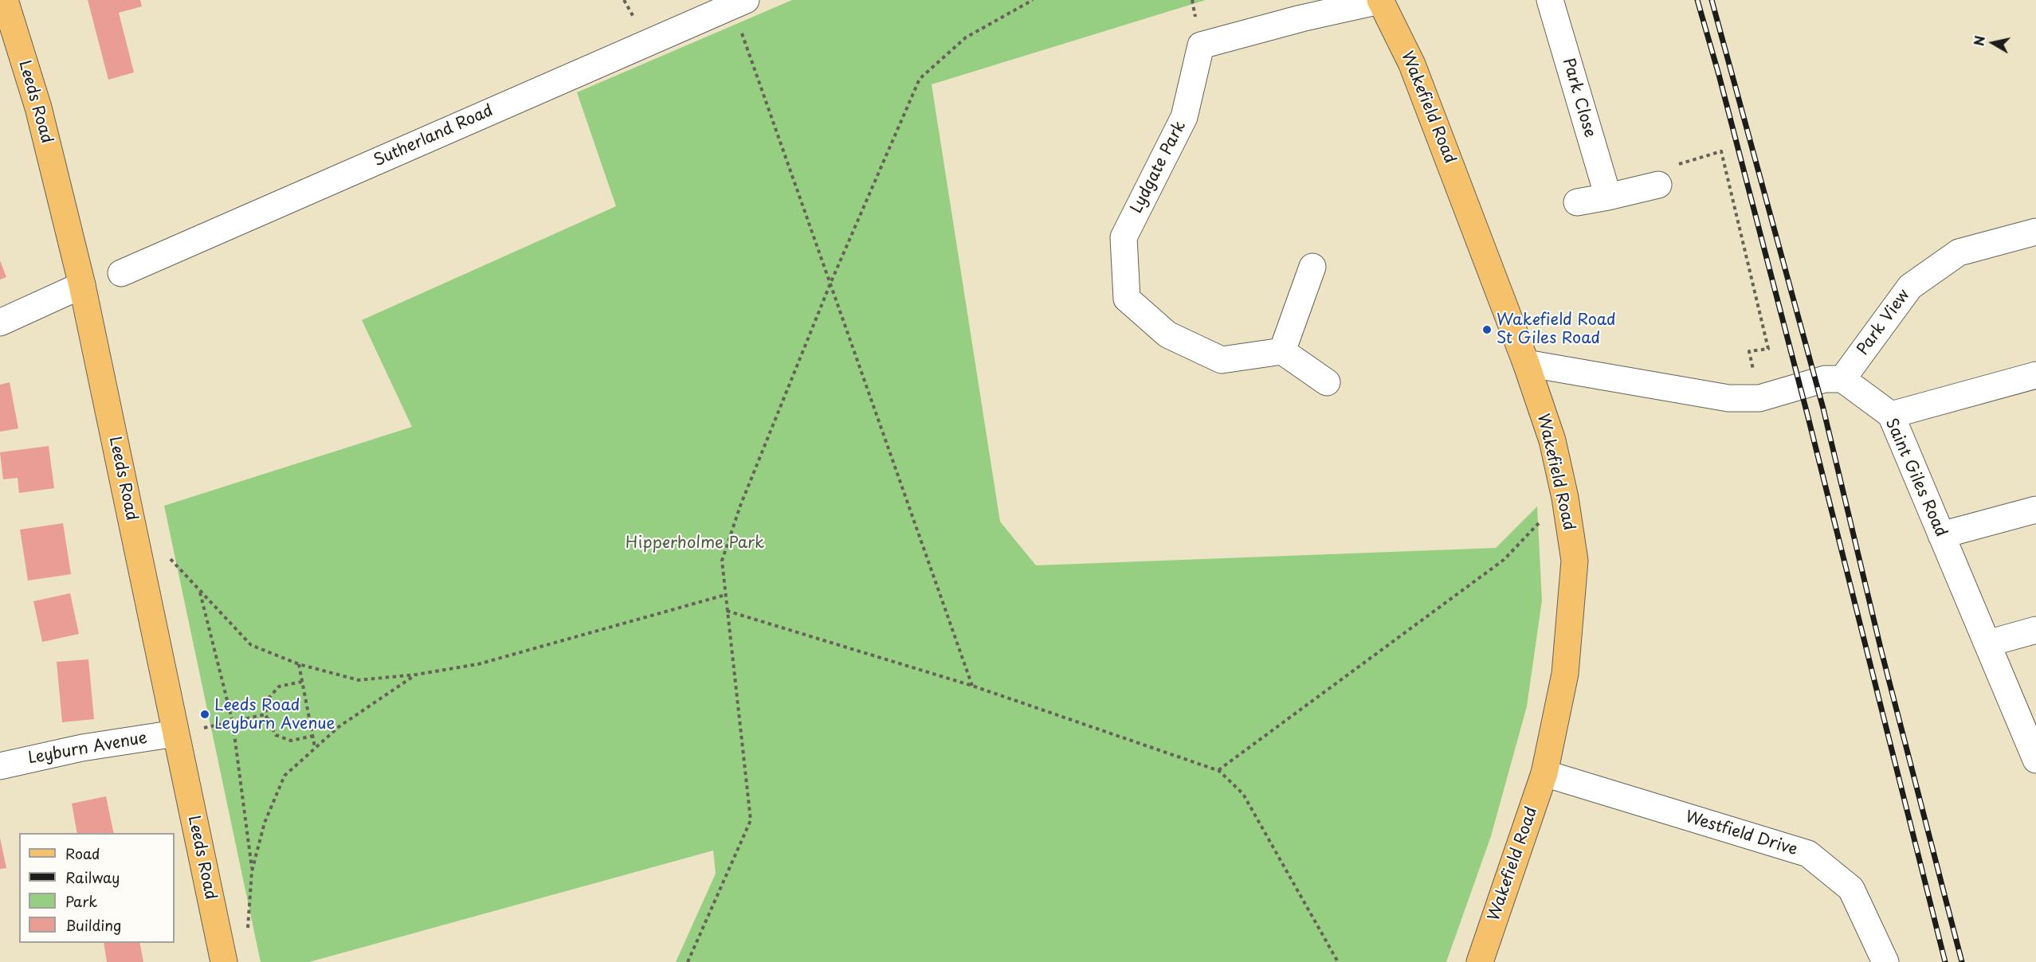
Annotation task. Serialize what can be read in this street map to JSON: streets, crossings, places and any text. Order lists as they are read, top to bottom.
{
  "streets": {
    "main road": ["Leeds Road", "Wakefield Road"],
    "street": [
      "Park Close",
      "Sutherland Road",
      "Lydgate Park",
      "Park View",
      "Saint Giles Road",
      "Leyburn Avenue",
      "Westfield Drive"
    ]
  },
  "crossings": [
    ["Leeds Road", "Leyburn Avenue"],
    ["Wakefield Road", "Lydgate Park"],
    ["Wakefield Road", "Westfield Drive"],
    ["Park View", "Saint Giles Road"]
  ],
  "parks": ["Hipperholme Park"],
  "places": ["Wakefield Road St Giles Road", "Leeds Road Leyburn Avenue"],
  "legend": [
    "Road",
    "Railway",
    "Park",
    "Building"
  ],
  "north": "left"
}
